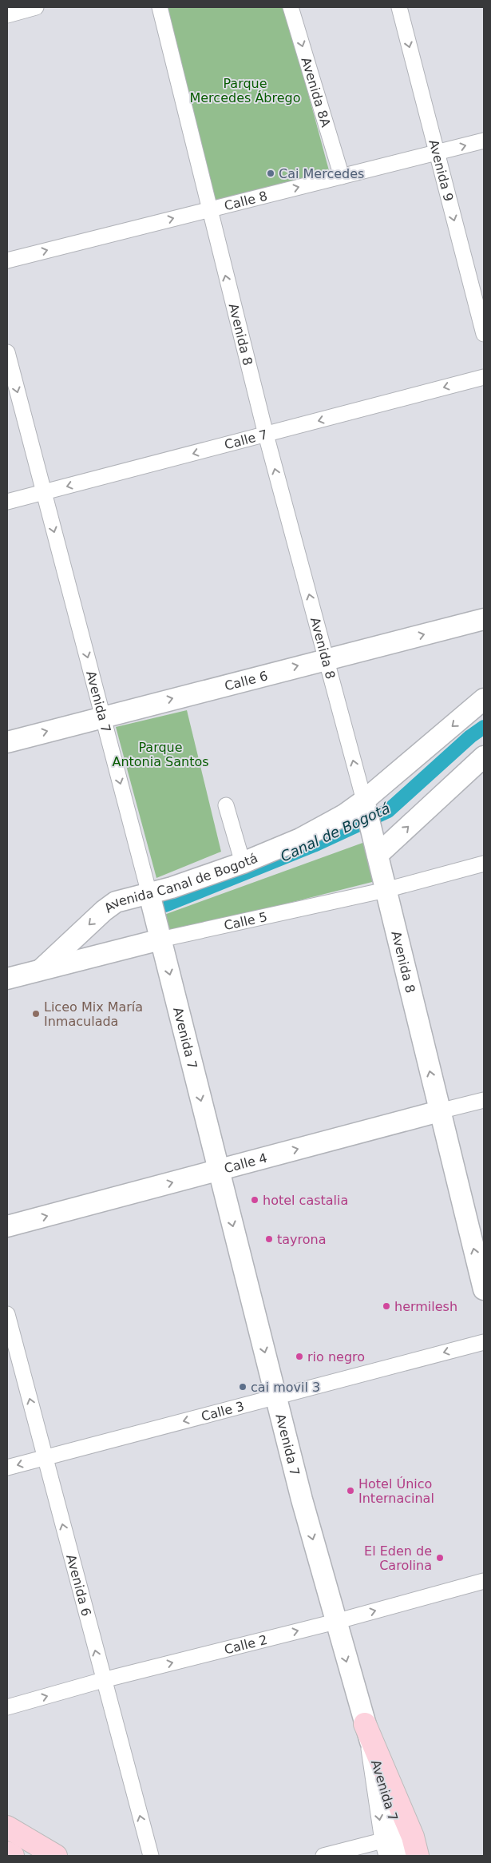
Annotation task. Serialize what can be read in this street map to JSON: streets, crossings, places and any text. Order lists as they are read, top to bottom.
{
  "streets": {
    "main road": [
      "Avenida 8",
      "Calle 6",
      "Avenida 7",
      "Avenida Canal de Bogotá",
      "Calle 5",
      "Calle 4"
    ],
    "street": [
      "Avenida 8A",
      "Avenida 9",
      "Calle 8",
      "Calle 7",
      "Calle 3",
      "Avenida 6",
      "Calle 2"
    ]
  },
  "crossings": [
    ["Avenida 8A", "Calle 8"],
    ["Avenida 9", "Calle 8"],
    ["Calle 8", "Avenida 8"],
    ["Avenida 8", "Calle 7"],
    ["Avenida 8", "Calle 6"],
    ["Avenida 8", "Avenida Canal de Bogotá"],
    ["Avenida 8", "Calle 5"],
    ["Avenida 8", "Calle 4"],
    ["Calle 7", "Avenida 7"],
    ["Calle 6", "Avenida 7"],
    ["Avenida 7", "Avenida Canal de Bogotá"],
    ["Avenida 7", "Calle 5"],
    ["Avenida 7", "Calle 4"],
    ["Avenida 7", "Calle 3"],
    ["Avenida 7", "Calle 2"],
    ["Avenida Canal de Bogotá", "Calle 5"],
    ["Calle 3", "Avenida 6"],
    ["Avenida 6", "Calle 2"]
  ],
  "one_way": [
    "Avenida 8A",
    "Avenida 9",
    "Calle 8",
    "Avenida 8",
    "Calle 7",
    "Calle 6",
    "Avenida 7",
    "Calle 4",
    "Calle 3",
    "Avenida 6",
    "Calle 2"
  ],
  "water": ["Canal de Bogotá"],
  "parks": ["Parque Mercedes Ábrego", "Parque Antonia Santos"],
  "places": [
    "Cai Mercedes",
    "Liceo Mix María Inmaculada",
    "hotel castalia",
    "tayrona",
    "hermilesh",
    "rio negro",
    "cai movil 3",
    "Hotel Único Internacinal",
    "El Eden de Carolina"
  ]
}
